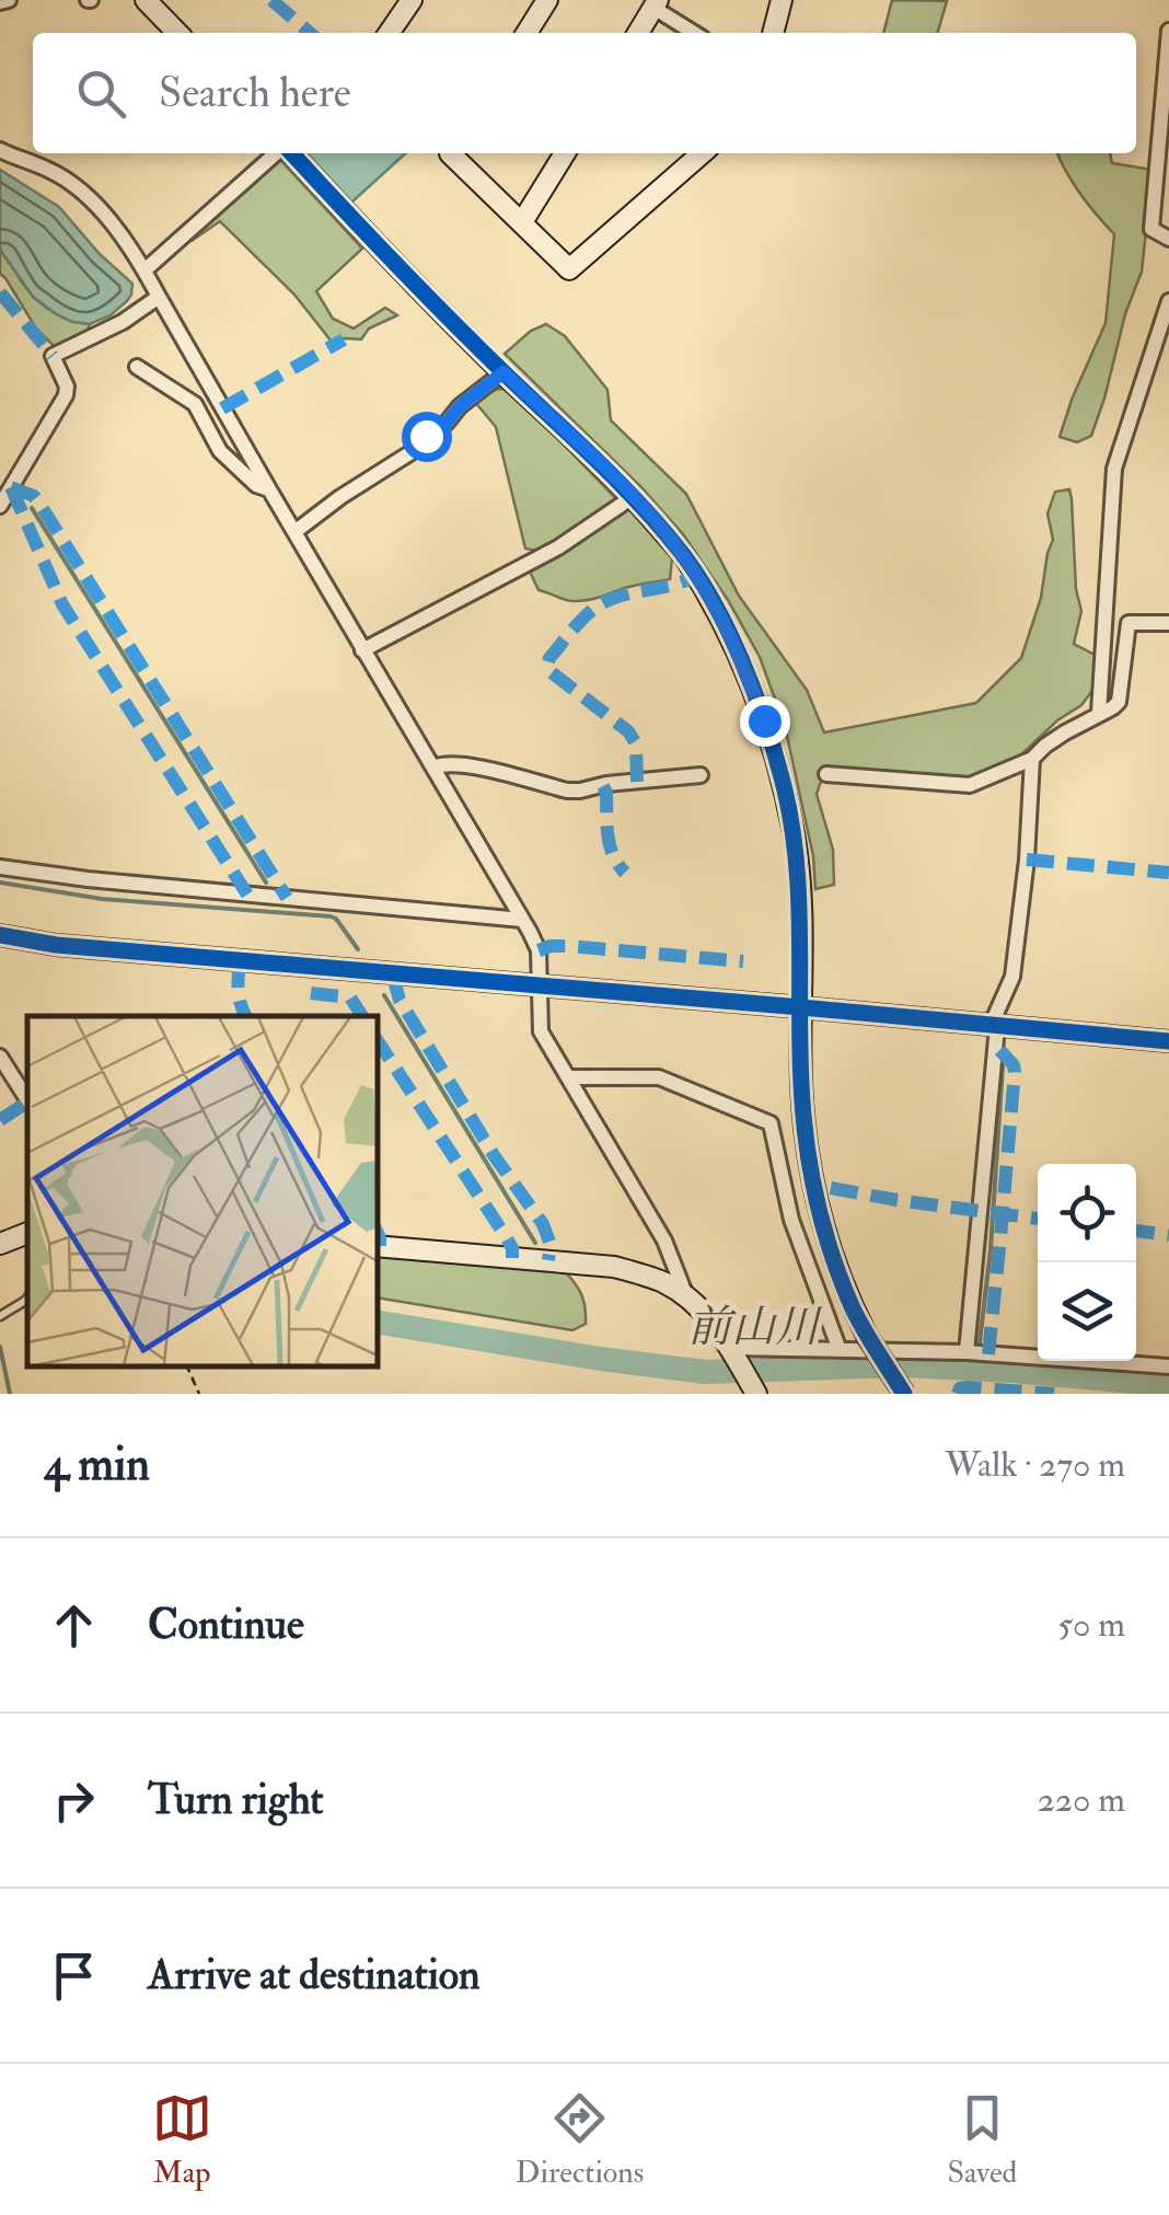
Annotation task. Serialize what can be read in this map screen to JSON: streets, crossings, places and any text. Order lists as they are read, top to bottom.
{
  "water": ["前山川"],
  "page": {
    "search": "Search here",
    "heading": ["4 min", "Walk · 270 m"],
    "list": [
      ["Continue", "50 m"],
      ["Turn right", "220 m"],
      "Arrive at destination"
    ],
    "nav": ["Map", "Directions", "Saved"]
  }
}
